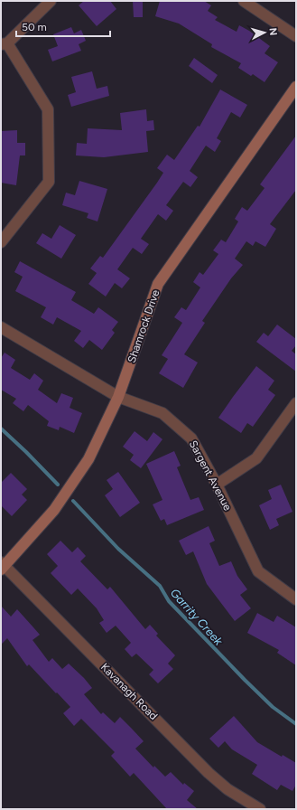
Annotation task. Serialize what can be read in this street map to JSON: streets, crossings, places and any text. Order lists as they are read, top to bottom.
{
  "streets": {
    "street": ["Shamrock Drive", "Sargent Avenue", "Kavanagh Road"]
  },
  "crossings": [
    ["Shamrock Drive", "Sargent Avenue"],
    ["Shamrock Drive", "Kavanagh Road"]
  ],
  "water": ["Garrity Creek"],
  "scale_bar": "50 m",
  "north": "right"
}
